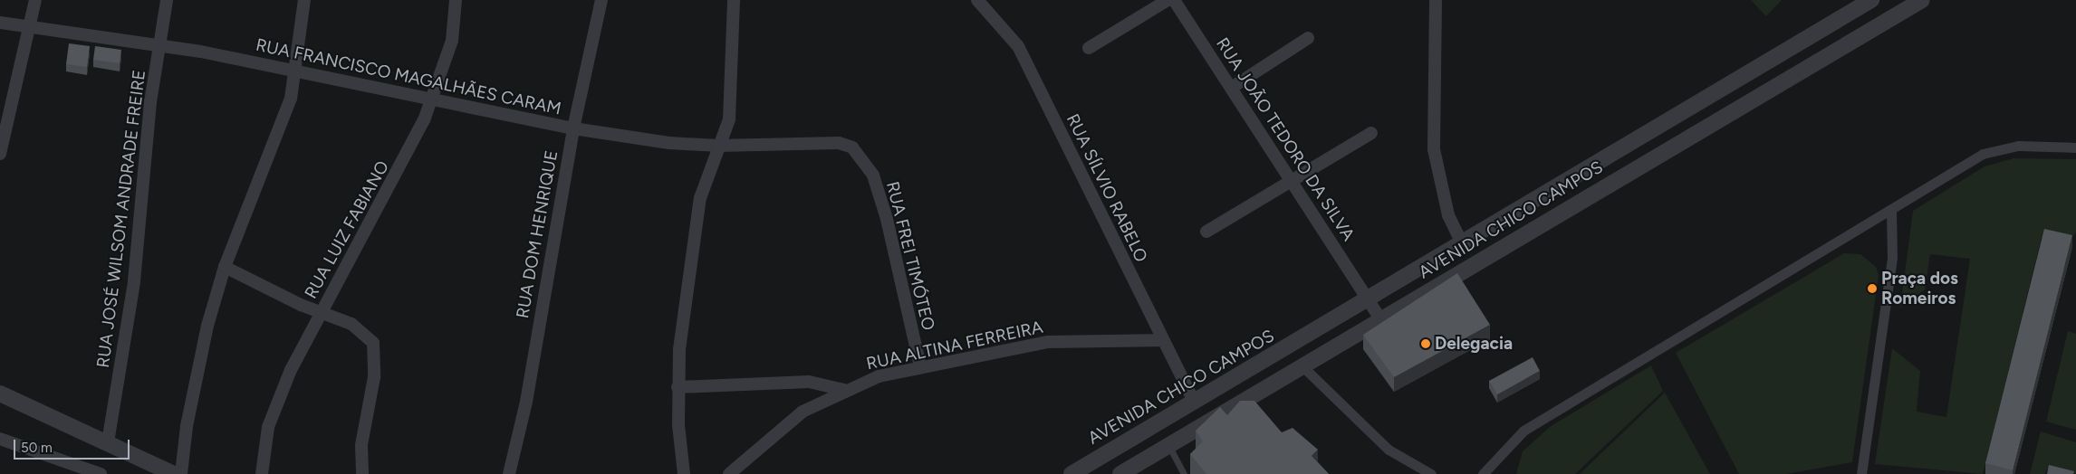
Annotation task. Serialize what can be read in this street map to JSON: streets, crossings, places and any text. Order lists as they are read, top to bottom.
{
  "streets": {
    "street": [
      "RUA FRANCISCO MAGALHÃES CARAM",
      "RUA JOÃO TEDORO DA SILVA",
      "RUA SÍLVIO RABELO",
      "RUA JOSÉ WILSOM ANDRADE FREIRE",
      "AVENIDA CHICO CAMPOS",
      "RUA LUIZ FABIANO",
      "RUA DOM HENRIQUE",
      "RUA FREI TIMÓTEO",
      "RUA ALTINA FERREIRA"
    ]
  },
  "crossings": [
    ["RUA FRANCISCO MAGALHÃES CARAM", "RUA JOSÉ WILSOM ANDRADE FREIRE"],
    ["RUA FRANCISCO MAGALHÃES CARAM", "RUA LUIZ FABIANO"],
    ["RUA FRANCISCO MAGALHÃES CARAM", "RUA DOM HENRIQUE"],
    ["RUA FRANCISCO MAGALHÃES CARAM", "RUA FREI TIMÓTEO"],
    ["RUA JOÃO TEDORO DA SILVA", "AVENIDA CHICO CAMPOS"],
    ["RUA SÍLVIO RABELO", "AVENIDA CHICO CAMPOS"],
    ["RUA SÍLVIO RABELO", "RUA ALTINA FERREIRA"],
    ["RUA FREI TIMÓTEO", "RUA ALTINA FERREIRA"]
  ],
  "places": ["Praça dos Romeiros", "Delegacia"],
  "scale_bar": "50 m"
}
